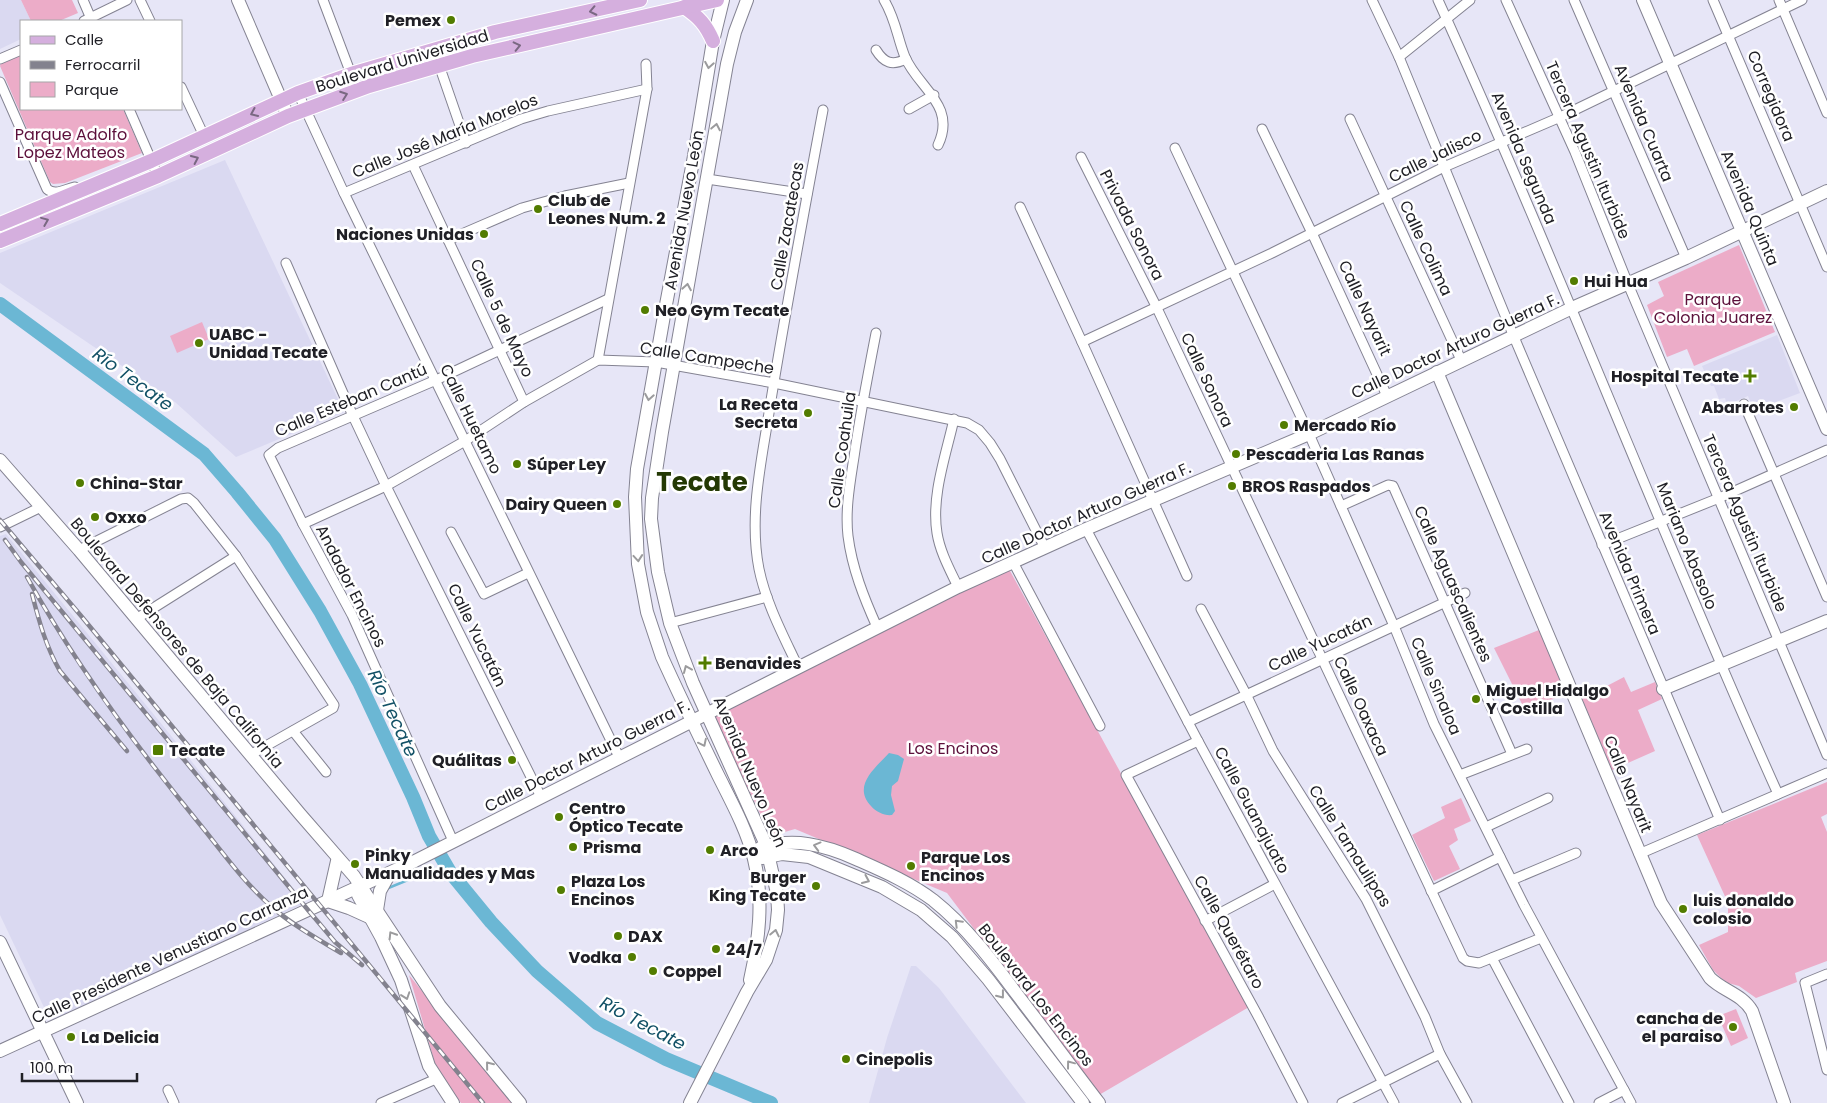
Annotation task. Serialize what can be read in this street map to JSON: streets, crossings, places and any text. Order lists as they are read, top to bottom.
{
  "streets": {
    "main road": ["Boulevard Universidad"],
    "street": [
      "Corregidora",
      "Avenida Cuarta",
      "Calle José María Morelos",
      "Tercera Agustin Iturbide",
      "Calle Jalisco",
      "Avenida Segunda",
      "Avenida Quinta",
      "Avenida Nuevo León",
      "Privada Sonora",
      "Calle Zacatecas",
      "Calle Colima",
      "Calle Nayarit",
      "Calle 5 de Mayo",
      "Calle Doctor Arturo Guerra F.",
      "Calle Campeche",
      "Calle Sonora",
      "Calle Esteban Cantú",
      "Calle Huetamo",
      "Calle Coahuila",
      "Mariano Abasolo",
      "Avenida Primera",
      "Calle Aguascalientes",
      "Andador Encinos",
      "Calle Yucatán",
      "Boulevard Defensores de Baja California",
      "Calle Sinaloa",
      "Calle Oaxaca",
      "Calle Guanajuato",
      "Calle Tamaulipas",
      "Calle Querétaro",
      "Calle Presidente Venustiano Carranza",
      "Boulevard Los Encinos"
    ]
  },
  "crossings": [
    ["Boulevard Universidad", "Calle Huetamo"],
    ["Corregidora", "Calle Jalisco"],
    ["Corregidora", "Calle Doctor Arturo Guerra F."],
    ["Avenida Cuarta", "Calle Jalisco"],
    ["Avenida Cuarta", "Calle Doctor Arturo Guerra F."],
    ["Calle José María Morelos", "Calle 5 de Mayo"],
    ["Calle José María Morelos", "Calle Huetamo"],
    ["Tercera Agustin Iturbide", "Calle Jalisco"],
    ["Tercera Agustin Iturbide", "Calle Doctor Arturo Guerra F."],
    ["Calle Jalisco", "Avenida Segunda"],
    ["Calle Jalisco", "Avenida Quinta"],
    ["Calle Jalisco", "Privada Sonora"],
    ["Calle Jalisco", "Calle Colima"],
    ["Calle Jalisco", "Calle Nayarit"],
    ["Calle Jalisco", "Calle Sonora"],
    ["Calle Jalisco", "Avenida Primera"],
    ["Calle Jalisco", "Calle Sinaloa"],
    ["Avenida Segunda", "Calle Doctor Arturo Guerra F."],
    ["Avenida Segunda", "Mariano Abasolo"],
    ["Avenida Quinta", "Calle Doctor Arturo Guerra F."],
    ["Avenida Nuevo León", "Calle Doctor Arturo Guerra F."],
    ["Avenida Nuevo León", "Calle Campeche"],
    ["Avenida Nuevo León", "Boulevard Los Encinos"],
    ["Privada Sonora", "Calle Sonora"],
    ["Calle Zacatecas", "Calle Doctor Arturo Guerra F."],
    ["Calle Zacatecas", "Calle Campeche"],
    ["Calle Colima", "Calle Doctor Arturo Guerra F."],
    ["Calle Nayarit", "Calle Doctor Arturo Guerra F."],
    ["Calle 5 de Mayo", "Calle Esteban Cantú"],
    ["Calle Doctor Arturo Guerra F.", "Calle Campeche"],
    ["Calle Doctor Arturo Guerra F.", "Calle Sonora"],
    ["Calle Doctor Arturo Guerra F.", "Calle Huetamo"],
    ["Calle Doctor Arturo Guerra F.", "Calle Coahuila"],
    ["Calle Doctor Arturo Guerra F.", "Mariano Abasolo"],
    ["Calle Doctor Arturo Guerra F.", "Avenida Primera"],
    ["Calle Doctor Arturo Guerra F.", "Andador Encinos"],
    ["Calle Doctor Arturo Guerra F.", "Calle Yucatán"],
    ["Calle Doctor Arturo Guerra F.", "Calle Sinaloa"],
    ["Calle Doctor Arturo Guerra F.", "Calle Oaxaca"],
    ["Calle Doctor Arturo Guerra F.", "Calle Guanajuato"],
    ["Calle Doctor Arturo Guerra F.", "Calle Presidente Venustiano Carranza"],
    ["Calle Campeche", "Calle Coahuila"],
    ["Calle Sonora", "Calle Oaxaca"],
    ["Calle Esteban Cantú", "Calle Huetamo"],
    ["Calle Esteban Cantú", "Andador Encinos"],
    ["Calle Esteban Cantú", "Calle Yucatán"],
    ["Calle Aguascalientes", "Calle Yucatán"],
    ["Calle Aguascalientes", "Calle Sinaloa"],
    ["Calle Yucatán", "Calle Sinaloa"],
    ["Calle Yucatán", "Calle Oaxaca"],
    ["Calle Yucatán", "Calle Guanajuato"],
    ["Calle Yucatán", "Calle Tamaulipas"],
    ["Boulevard Defensores de Baja California", "Calle Presidente Venustiano Carranza"],
    ["Calle Guanajuato", "Calle Querétaro"]
  ],
  "districts": ["Tecate"],
  "water": ["Río Tecate"],
  "parks": ["Parque Adolfo Lopez Mateos", "Parque Colonia Juarez", "Los Encinos"],
  "places": {
    "other": [
      "Pemex",
      "Club de Leones Num. 2",
      "Naciones Unidas",
      "Hui Hua",
      "Neo Gym Tecate",
      "UABC - Unidad Tecate",
      "Abarrotes",
      "La Receta Secreta",
      "Mercado Río",
      "Pescaderia Las Ranas",
      "Súper Ley",
      "China-Star",
      "BROS Raspados",
      "Dairy Queen",
      "Oxxo",
      "Miguel Hidalgo Y Costilla",
      "Quálitas",
      "Centro Óptico Tecate",
      "Prisma",
      "Arco",
      "Pinky Manualidades y Mas",
      "Parque Los Encinos",
      "Burger King Tecate",
      "Plaza Los Encinos",
      "luis donaldo colosio",
      "DAX",
      "24/7",
      "Vodka",
      "Coppel",
      "cancha de el paraiso",
      "La Delicia",
      "Cinepolis"
    ],
    "health": ["Hospital Tecate", "Benavides"],
    "transit": ["Tecate"]
  },
  "legend": ["Calle", "Ferrocarril", "Parque"],
  "scale_bar": "100 m"
}
